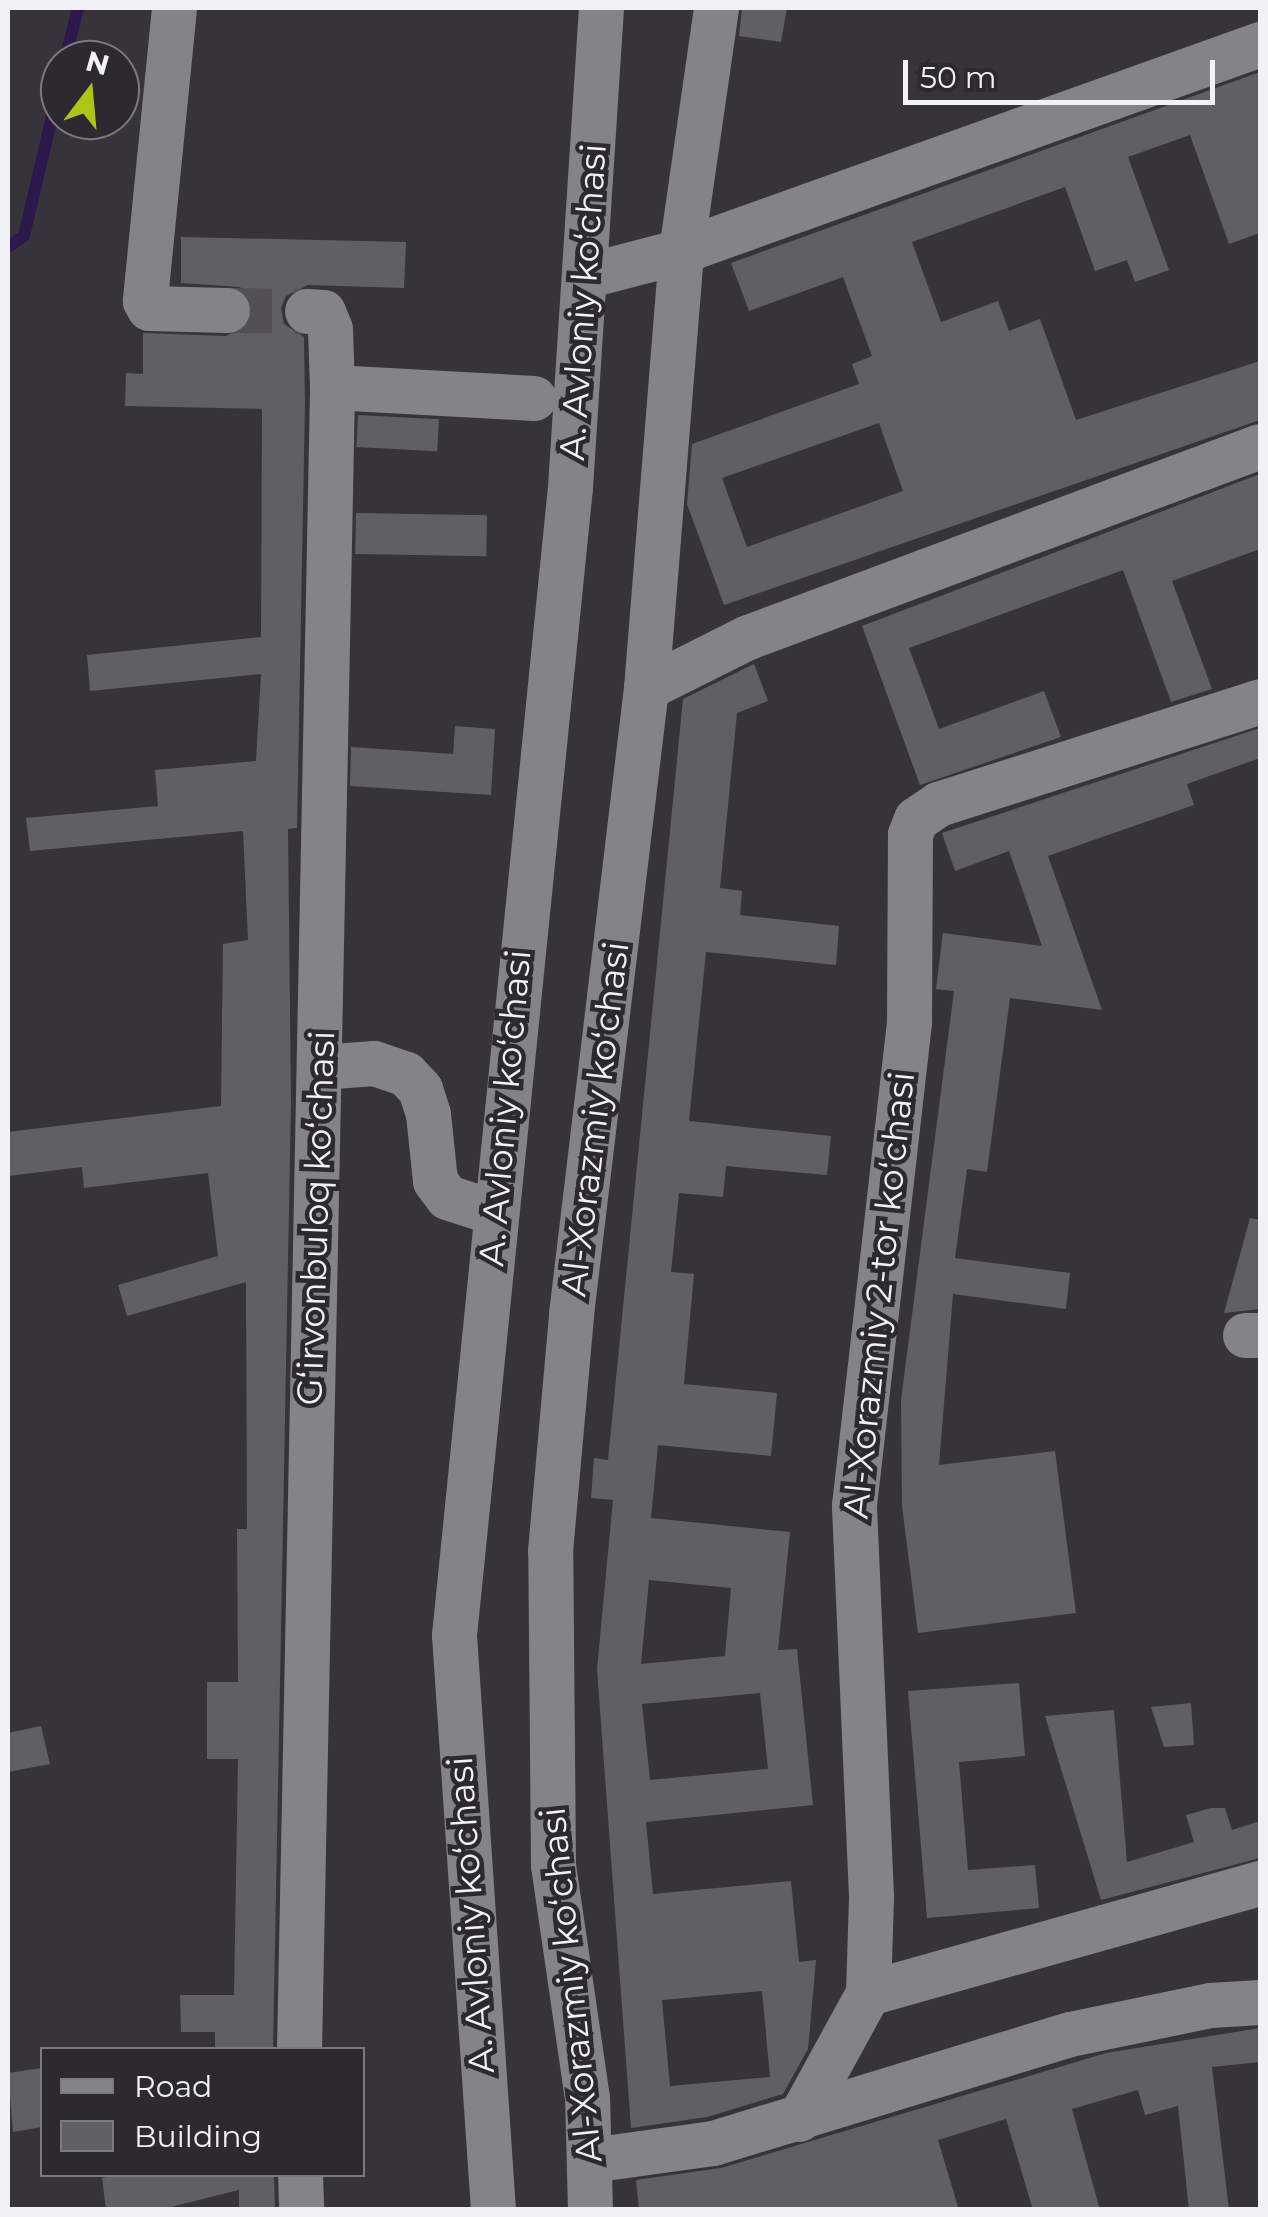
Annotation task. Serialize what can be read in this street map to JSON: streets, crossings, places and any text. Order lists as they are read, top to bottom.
{
  "streets": {
    "street": [
      "A. Avloniy ko‘chasi",
      "Al-Xorazmiy koʻchasi",
      "Gʻirvonbuloq koʻchasi",
      "Al-Xorazmiy 2-tor koʻchasi"
    ]
  },
  "legend": ["Road", "Building"],
  "scale_bar": "50 m",
  "north": "top"
}
